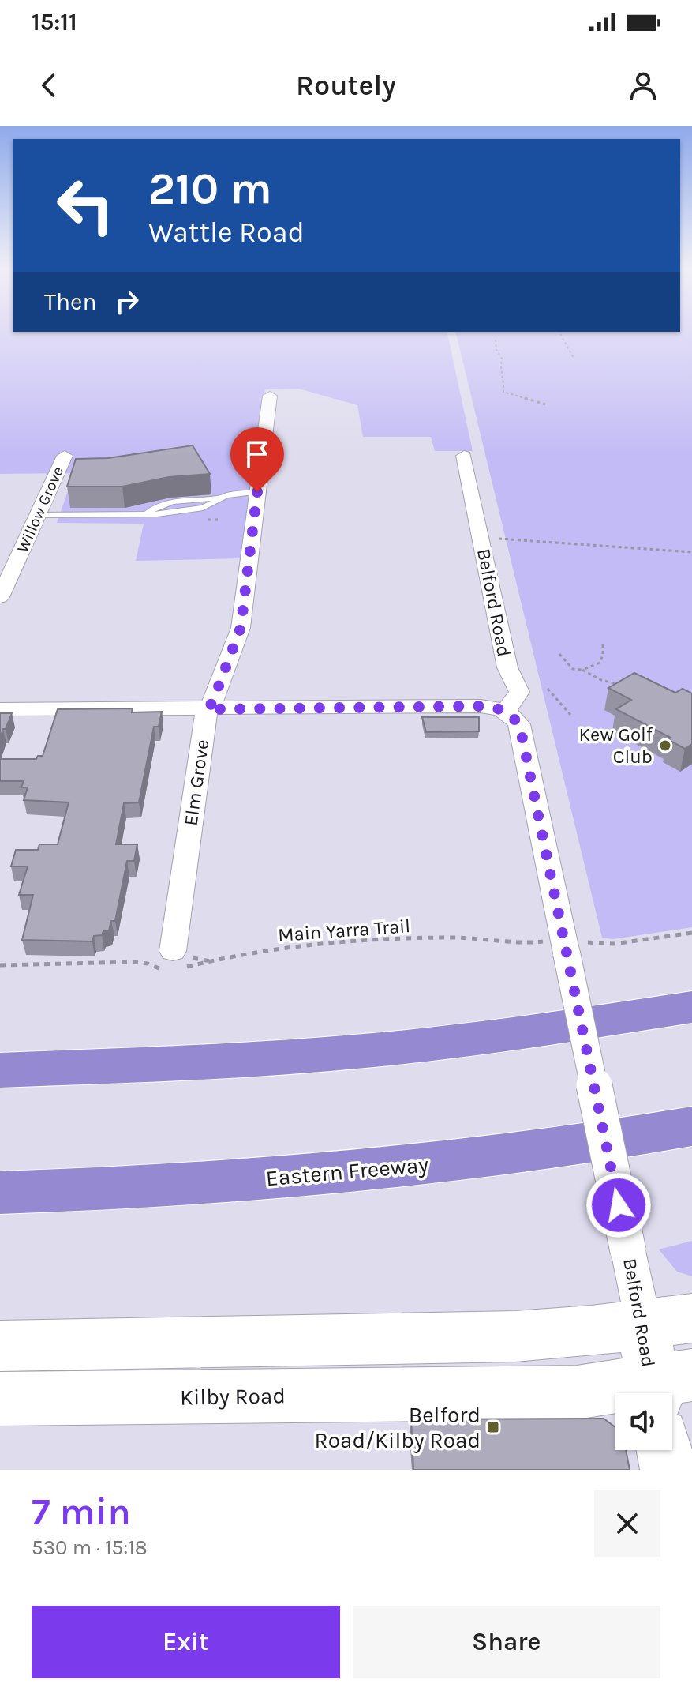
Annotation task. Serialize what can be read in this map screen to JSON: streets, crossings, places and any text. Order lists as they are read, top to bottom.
{
  "streets": {
    "highway": ["Eastern Freeway"],
    "street": [
      "Willow Grove",
      "Belford Road",
      "Elm Grove",
      "Kilby Road"
    ],
    "path": ["Main Yarra Trail"]
  },
  "crossings": [
    ["Belford Road", "Main Yarra Trail"],
    ["Belford Road", "Kilby Road"],
    ["Elm Grove", "Main Yarra Trail"]
  ],
  "places": {
    "other": ["Kew Golf Club"],
    "transit": ["Belford Road/Kilby Road"]
  },
  "page": {
    "status": "15:11",
    "header": "Routely",
    "turn": ["210 m", "Wattle Road"],
    "then": "Then",
    "heading": ["7 min", "530 m · 15:18"],
    "buttons": ["Exit", "Share"]
  }
}
